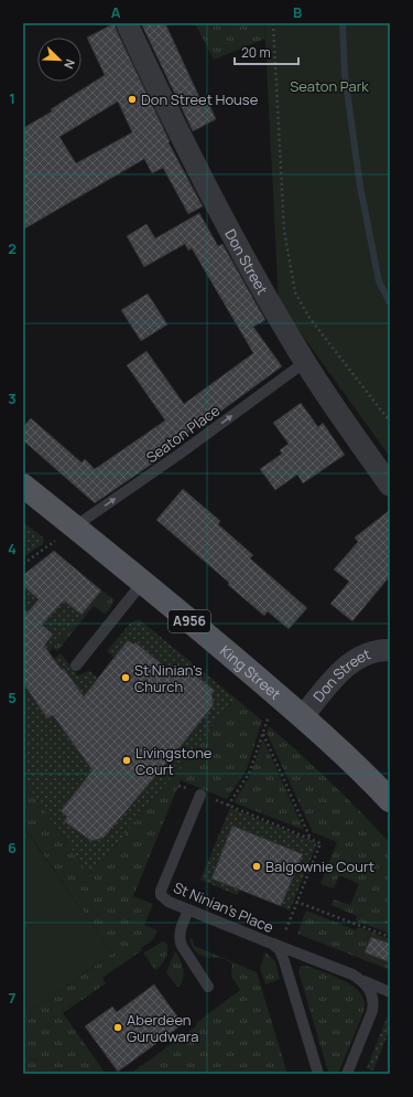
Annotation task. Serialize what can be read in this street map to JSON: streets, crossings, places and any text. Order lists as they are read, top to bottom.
{
  "streets": {
    "main road": ["A956", "King Street"],
    "street": ["Don Street"],
    "lane": ["Seaton Place", "St Ninian's Place"]
  },
  "crossings": [
    ["Don Street", "Seaton Place"],
    ["Don Street", "King Street"],
    ["Seaton Place", "King Street"]
  ],
  "one_way": ["Seaton Place"],
  "parks": ["Seaton Park"],
  "places": [
    "Don Street House",
    "St Ninian's Church",
    "Livingstone Court",
    "Balgownie Court",
    "Aberdeen Gurudwara"
  ],
  "scale_bar": "20 m",
  "north": "bottom right",
  "grid": {
    "columns": ["A", "B"],
    "rows": [
      "1",
      "2",
      "3",
      "4",
      "5",
      "6",
      "7"
    ]
  }
}
